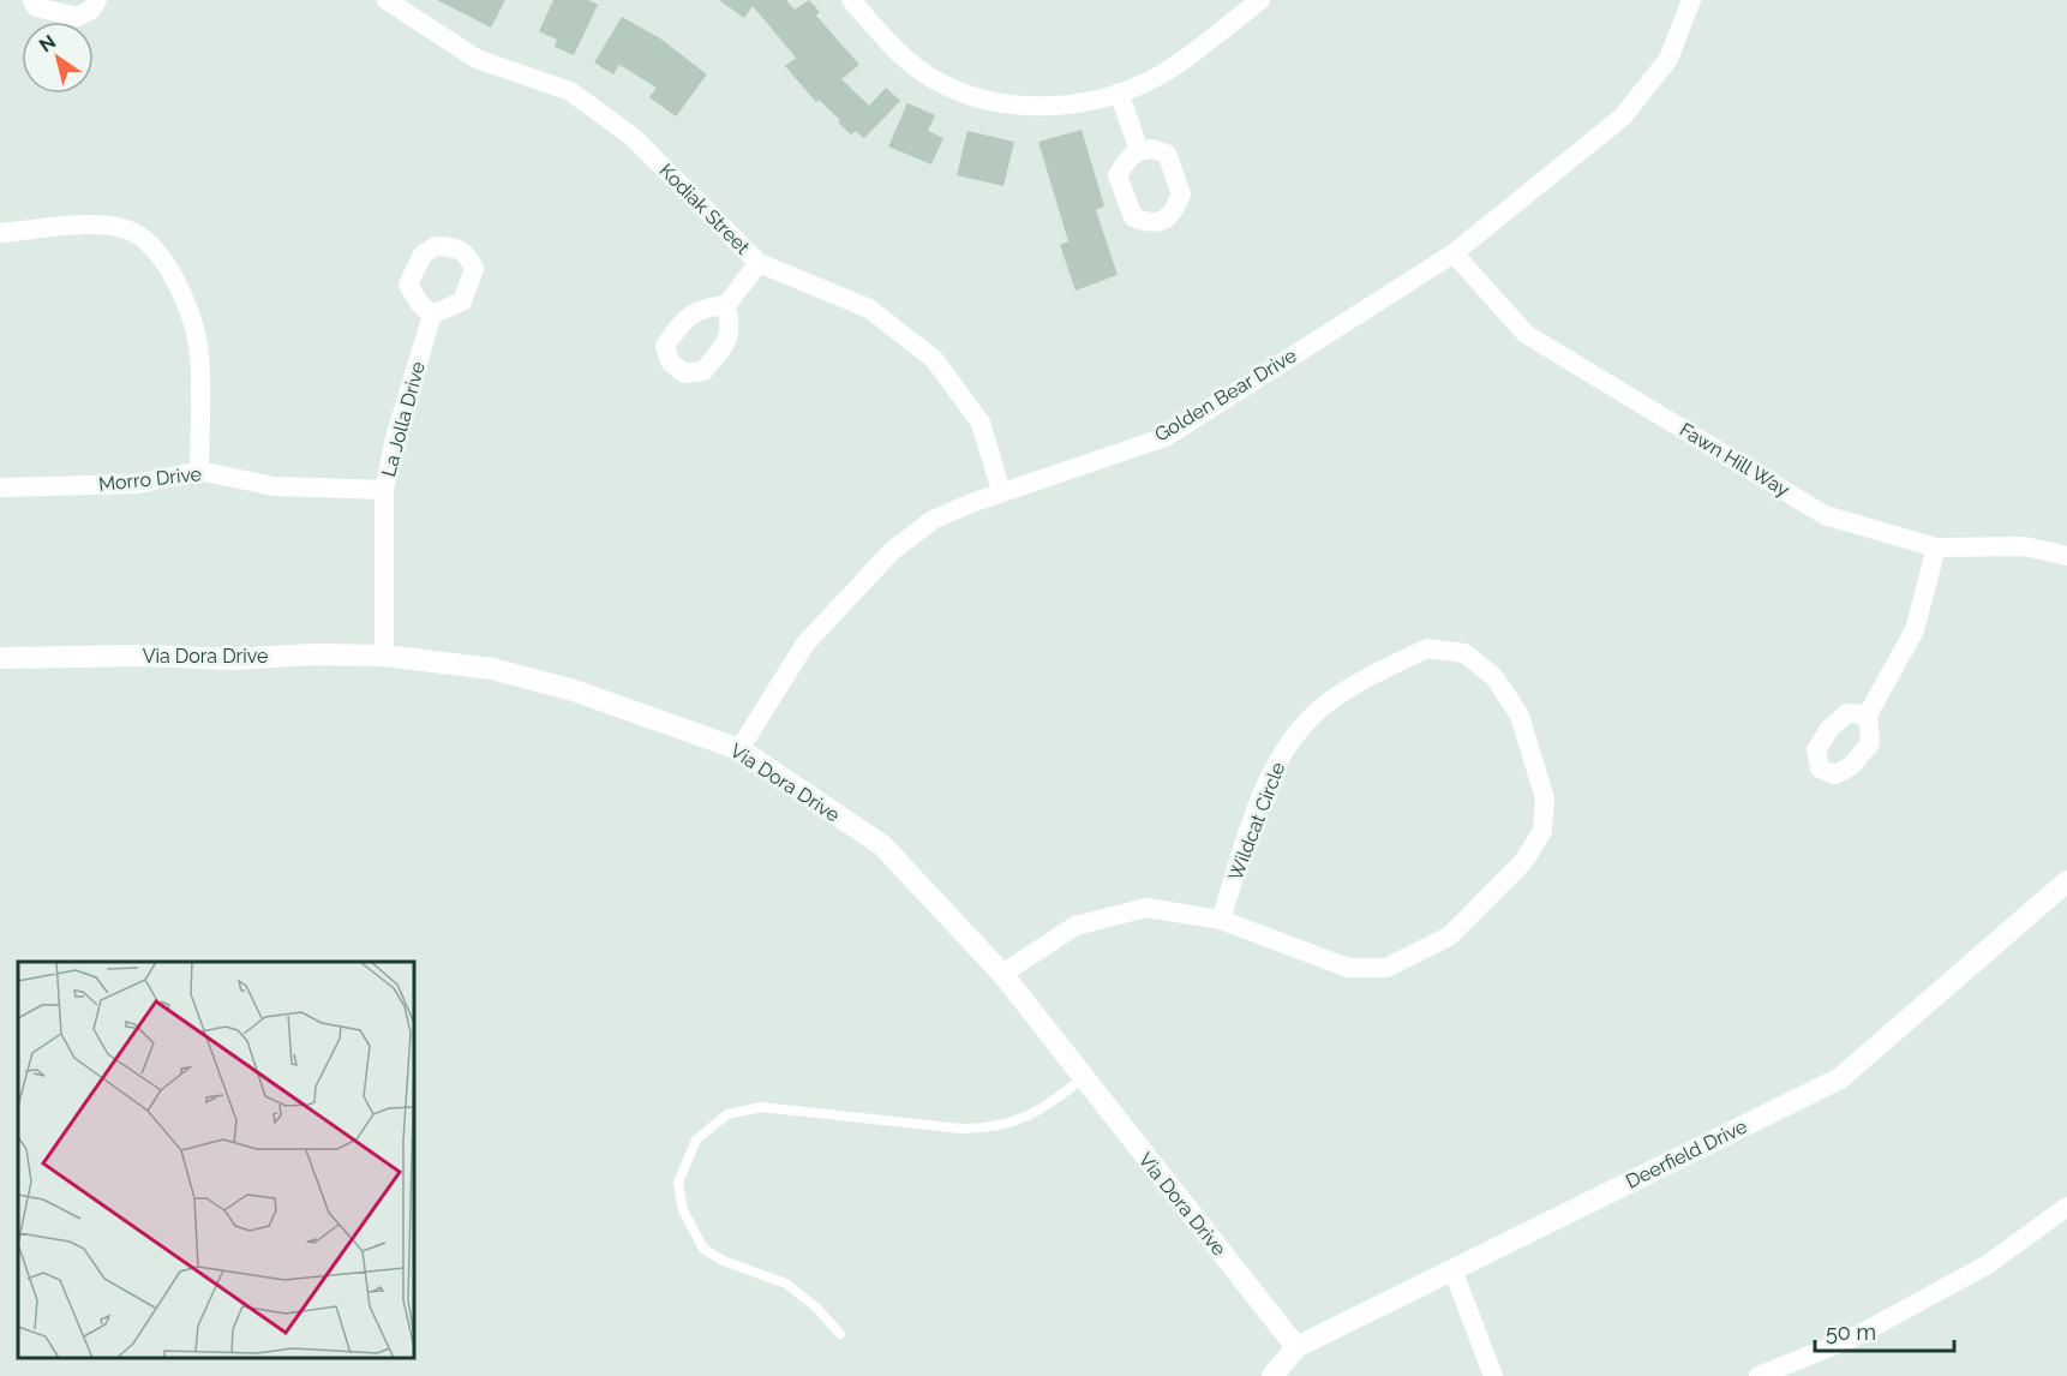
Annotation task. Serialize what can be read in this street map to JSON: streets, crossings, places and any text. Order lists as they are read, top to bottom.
{
  "streets": {
    "street": [
      "Kodiak Street",
      "Golden Bear Drive",
      "La Jolla Drive",
      "Fawn Hill Way",
      "Morro Drive",
      "Via Dora Drive",
      "Wildcat Circle",
      "Deerfield Drive"
    ]
  },
  "crossings": [
    ["Kodiak Street", "Golden Bear Drive"],
    ["Golden Bear Drive", "Fawn Hill Way"],
    ["Golden Bear Drive", "Via Dora Drive"],
    ["La Jolla Drive", "Morro Drive"],
    ["La Jolla Drive", "Via Dora Drive"],
    ["Via Dora Drive", "Wildcat Circle"],
    ["Via Dora Drive", "Deerfield Drive"]
  ],
  "scale_bar": "50 m",
  "north": "top left"
}
